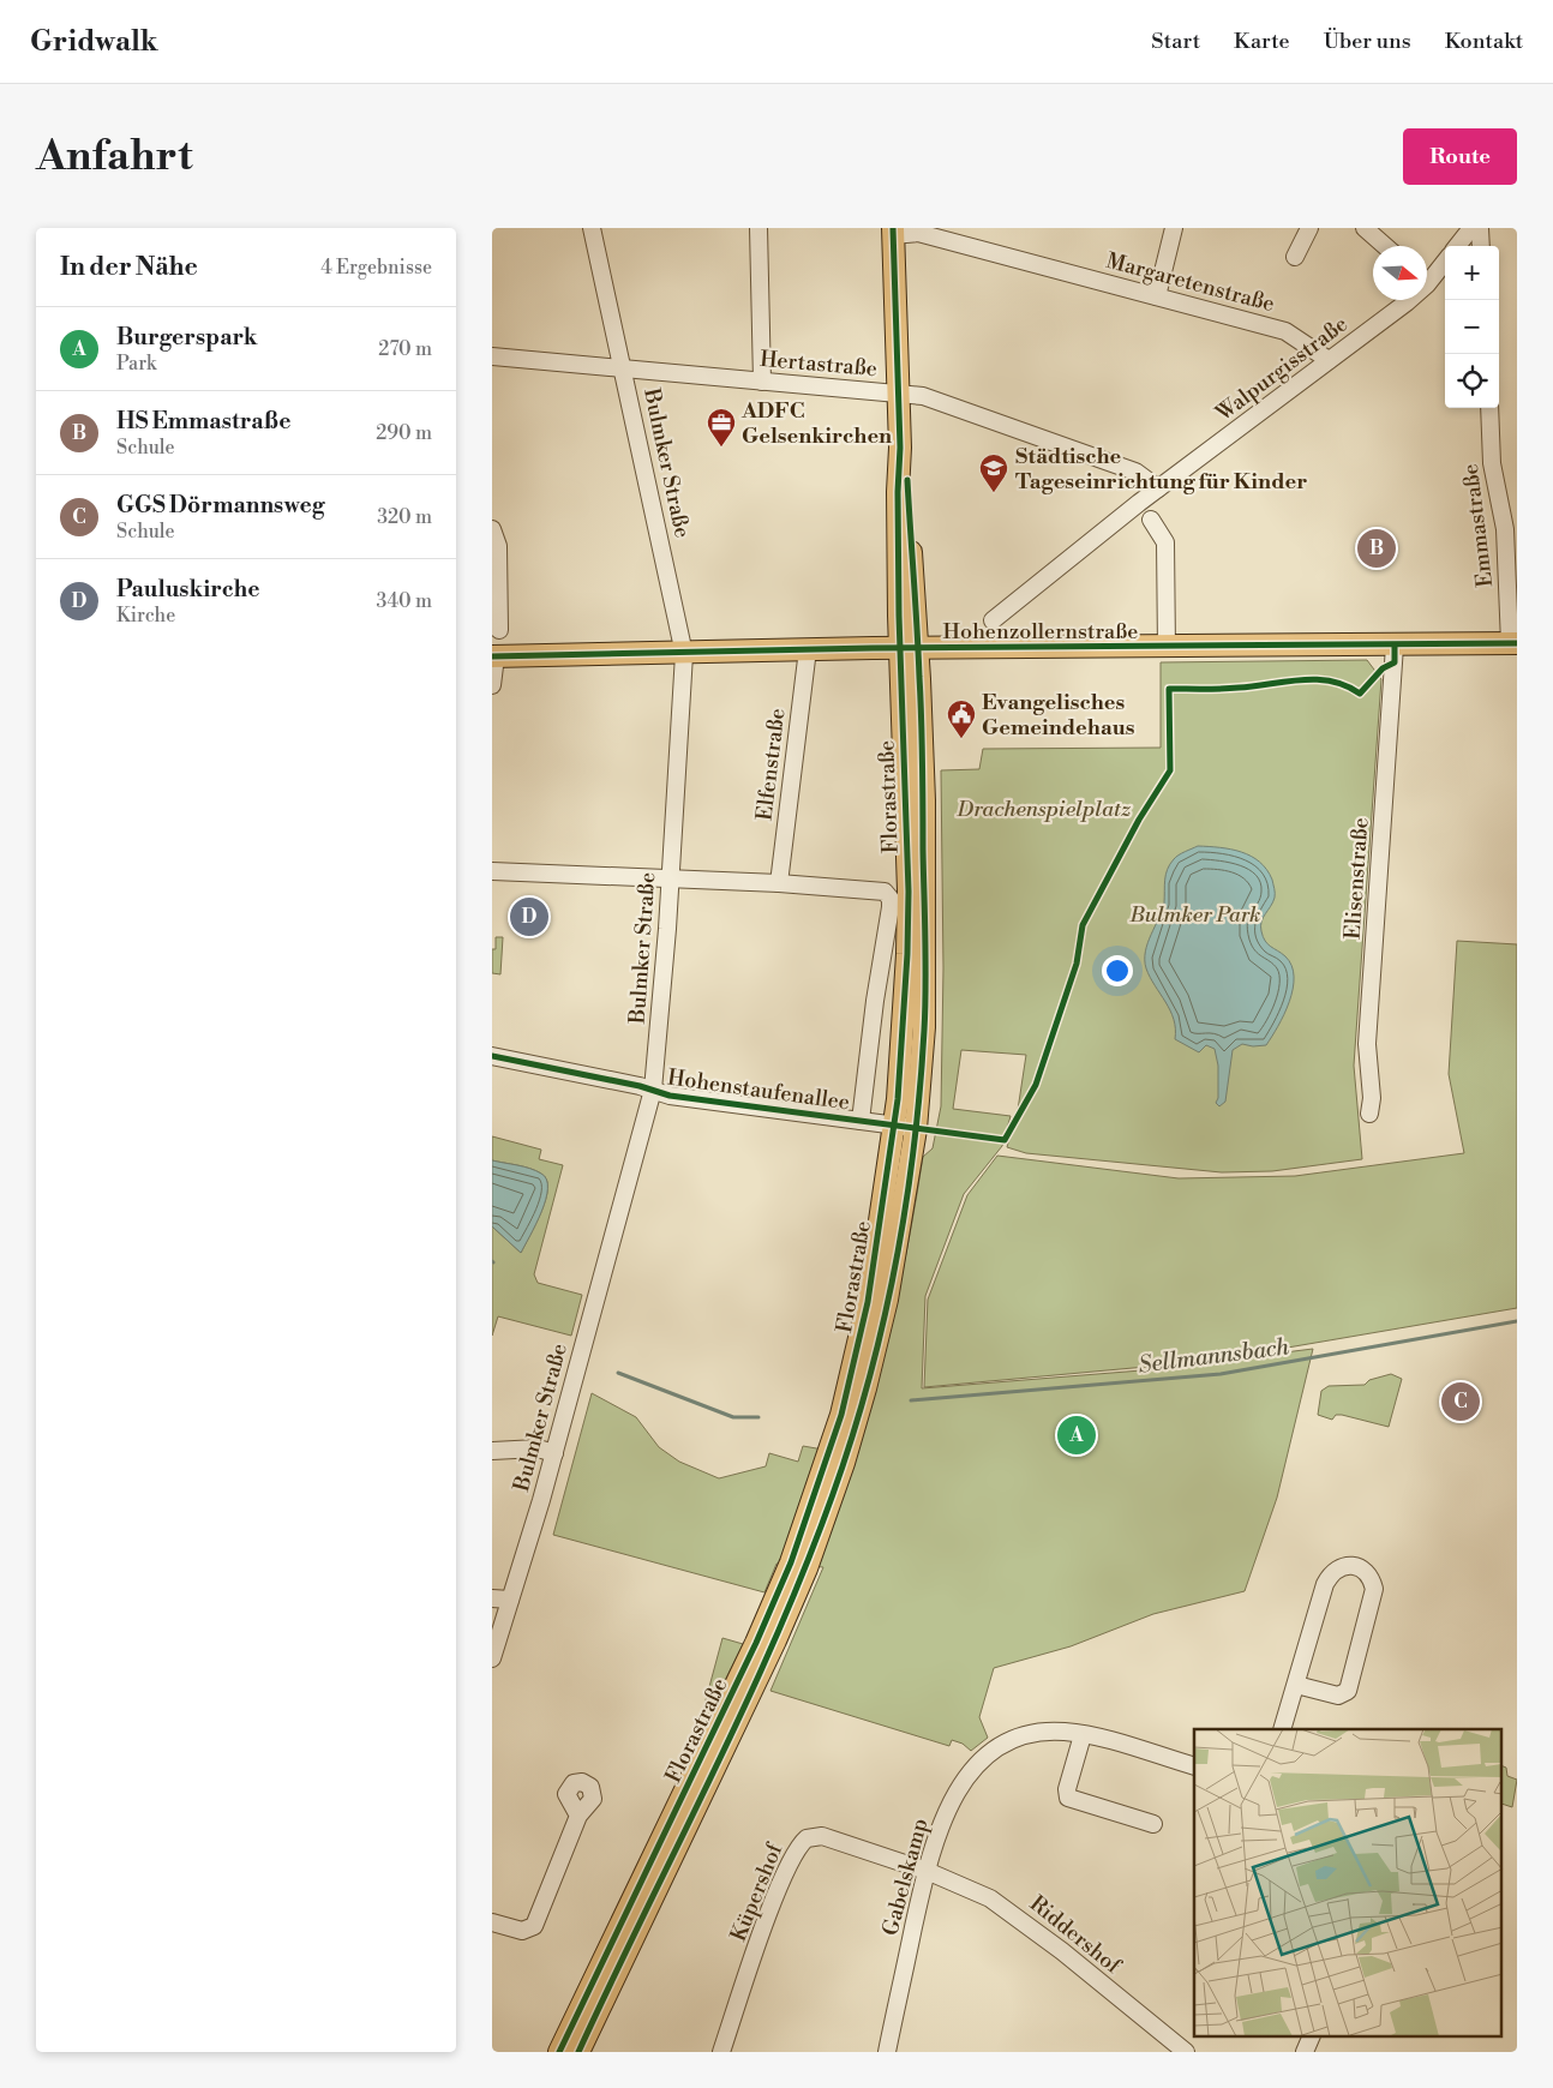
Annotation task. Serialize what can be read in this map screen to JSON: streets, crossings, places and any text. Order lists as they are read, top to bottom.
{
  "streets": {
    "main road": ["Hohenzollernstraße", "Florastraße"],
    "street": [
      "Margaretenstraße",
      "Hertastraße",
      "Walpurgisstraße",
      "Bulmker Straße",
      "Emmastraße",
      "Elfenstraße",
      "Elisenstraße",
      "Hohenstaufenallee",
      "Gabelskamp",
      "Küpershof",
      "Riddershof"
    ]
  },
  "crossings": [
    ["Margaretenstraße", "Walpurgisstraße"],
    ["Margaretenstraße", "Florastraße"],
    ["Hertastraße", "Walpurgisstraße"],
    ["Hertastraße", "Bulmker Straße"],
    ["Hertastraße", "Florastraße"],
    ["Bulmker Straße", "Hohenzollernstraße"],
    ["Bulmker Straße", "Hohenstaufenallee"],
    ["Emmastraße", "Hohenzollernstraße"],
    ["Hohenzollernstraße", "Elfenstraße"],
    ["Hohenzollernstraße", "Florastraße"],
    ["Hohenzollernstraße", "Elisenstraße"],
    ["Florastraße", "Hohenstaufenallee"],
    ["Gabelskamp", "Küpershof"],
    ["Gabelskamp", "Riddershof"],
    ["Küpershof", "Riddershof"]
  ],
  "water": ["Sellmannsbach"],
  "parks": ["Drachenspielplatz", "Bulmker Park"],
  "places": {
    "office": ["ADFC Gelsenkirchen"],
    "school or university": ["Städtische Tageseinrichtung für Kinder"],
    "public building": ["Evangelisches Gemeindehaus"]
  },
  "north": "right",
  "page": {
    "header": "Gridwalk",
    "nav": [
      "Start",
      "Karte",
      "Über uns",
      "Kontakt"
    ],
    "buttons": "Route",
    "title": "Anfahrt",
    "heading": ["In der Nähe", "4 Ergebnisse"],
    "map_buttons": ["+", "−"],
    "list": [
      {
        "mark": "A",
        "name": "Burgerspark",
        "note": "Park",
        "value": "270 m"
      },
      {
        "mark": "B",
        "name": "HS Emmastraße",
        "note": "Schule",
        "value": "290 m"
      },
      {
        "mark": "C",
        "name": "GGS Dörmannsweg",
        "note": "Schule",
        "value": "320 m"
      },
      {
        "mark": "D",
        "name": "Pauluskirche",
        "note": "Kirche",
        "value": "340 m"
      }
    ],
    "pins": [
      "B",
      "D",
      "C",
      "A"
    ]
  }
}
